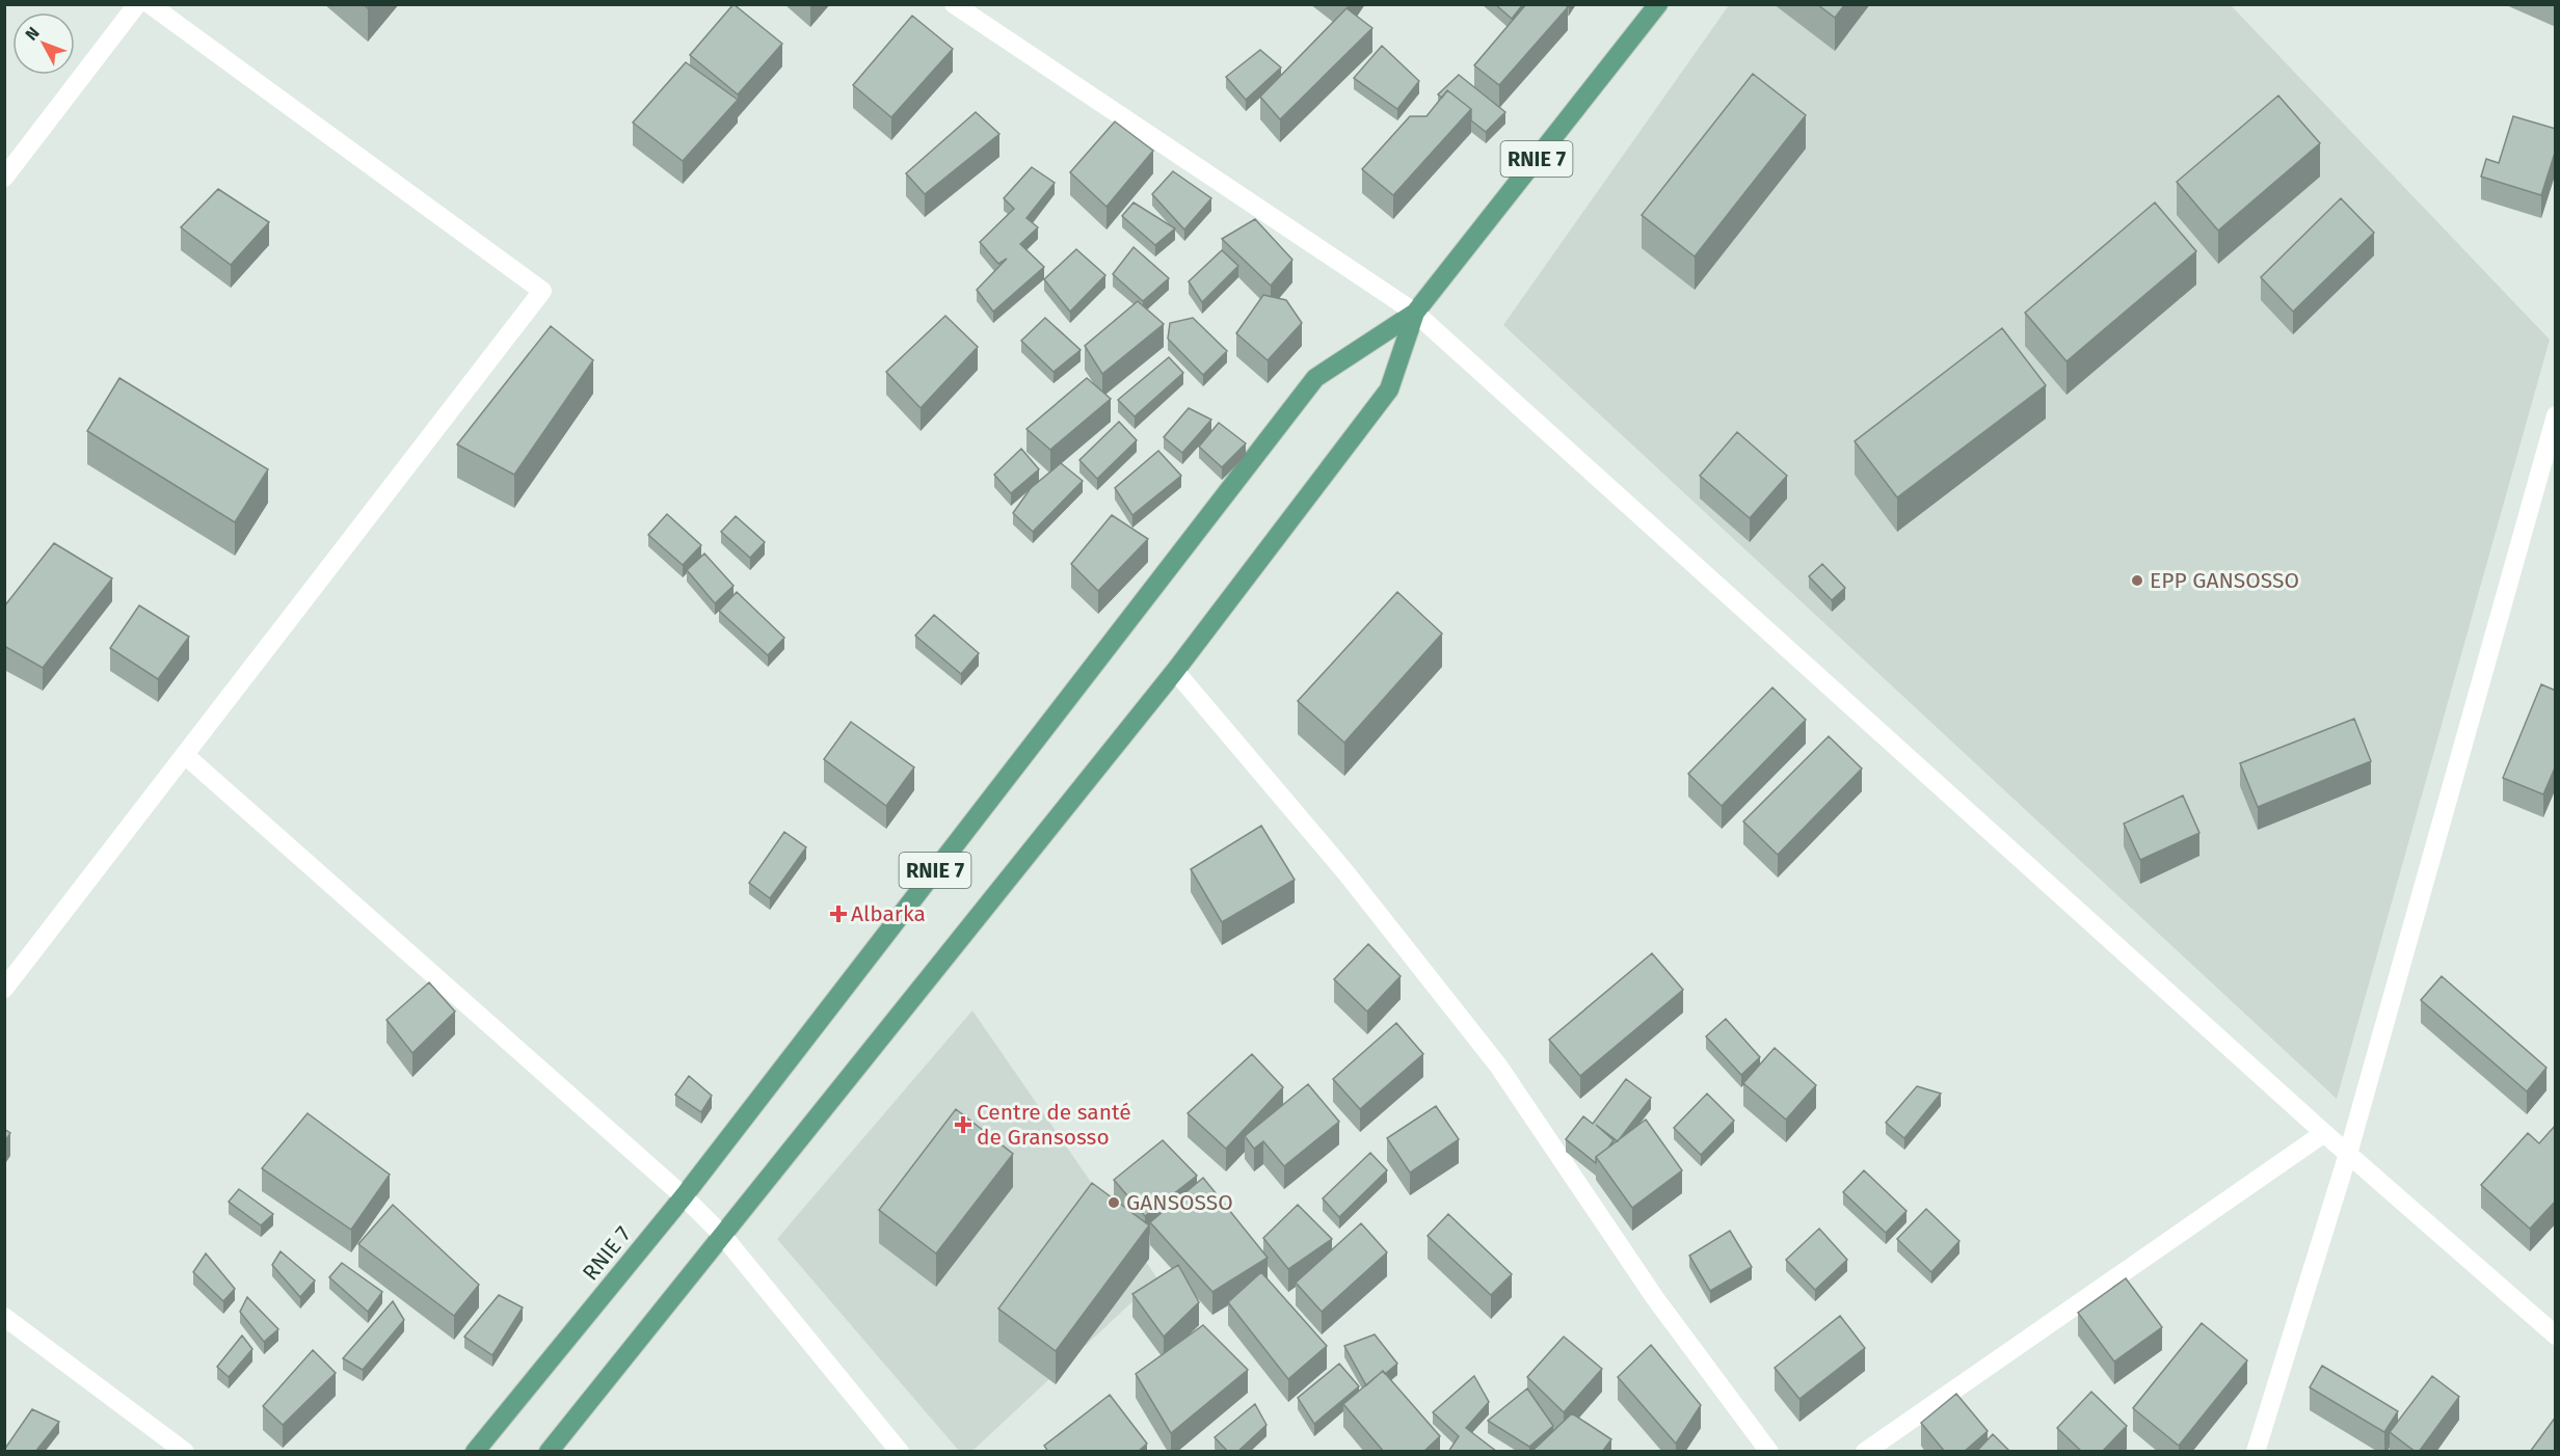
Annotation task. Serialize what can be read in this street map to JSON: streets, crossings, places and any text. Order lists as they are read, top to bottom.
{
  "streets": {
    "main road": ["RNIE 7"]
  },
  "places": {
    "other": ["EPP GANSOSSO", "GANSOSSO"],
    "health": ["Albarka", "Centre de santé de Gransosso"]
  },
  "north": "top left"
}
